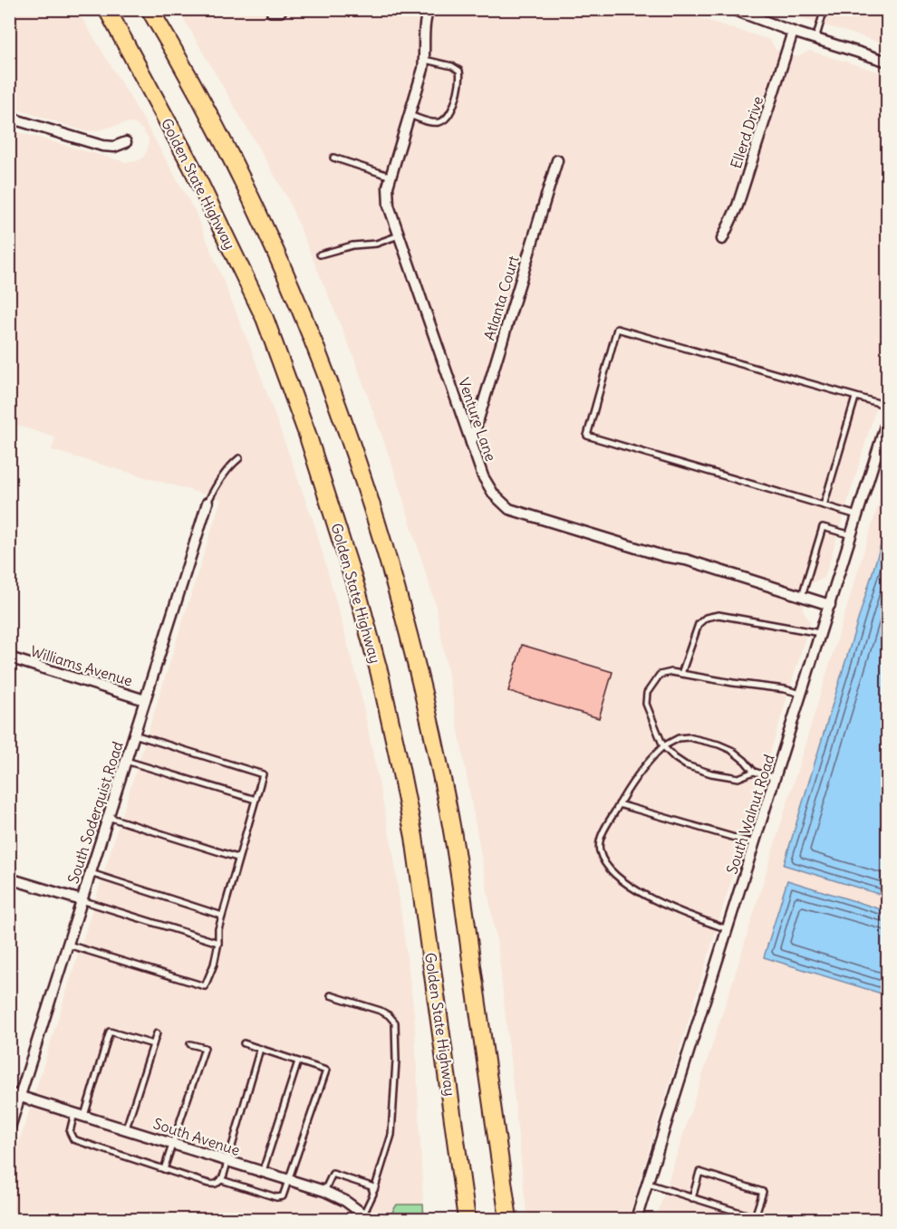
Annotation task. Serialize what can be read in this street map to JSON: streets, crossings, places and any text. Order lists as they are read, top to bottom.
{
  "streets": {
    "highway": ["Golden State Highway"],
    "street": [
      "Ellerd Drive",
      "Atlanta Court",
      "Venture Lane",
      "Williams Avenue",
      "South Soderquist Road",
      "South Walnut Road",
      "South Avenue"
    ]
  },
  "crossings": [
    ["Atlanta Court", "Venture Lane"],
    ["Venture Lane", "South Walnut Road"],
    ["Williams Avenue", "South Soderquist Road"],
    ["South Soderquist Road", "South Avenue"]
  ]
}
